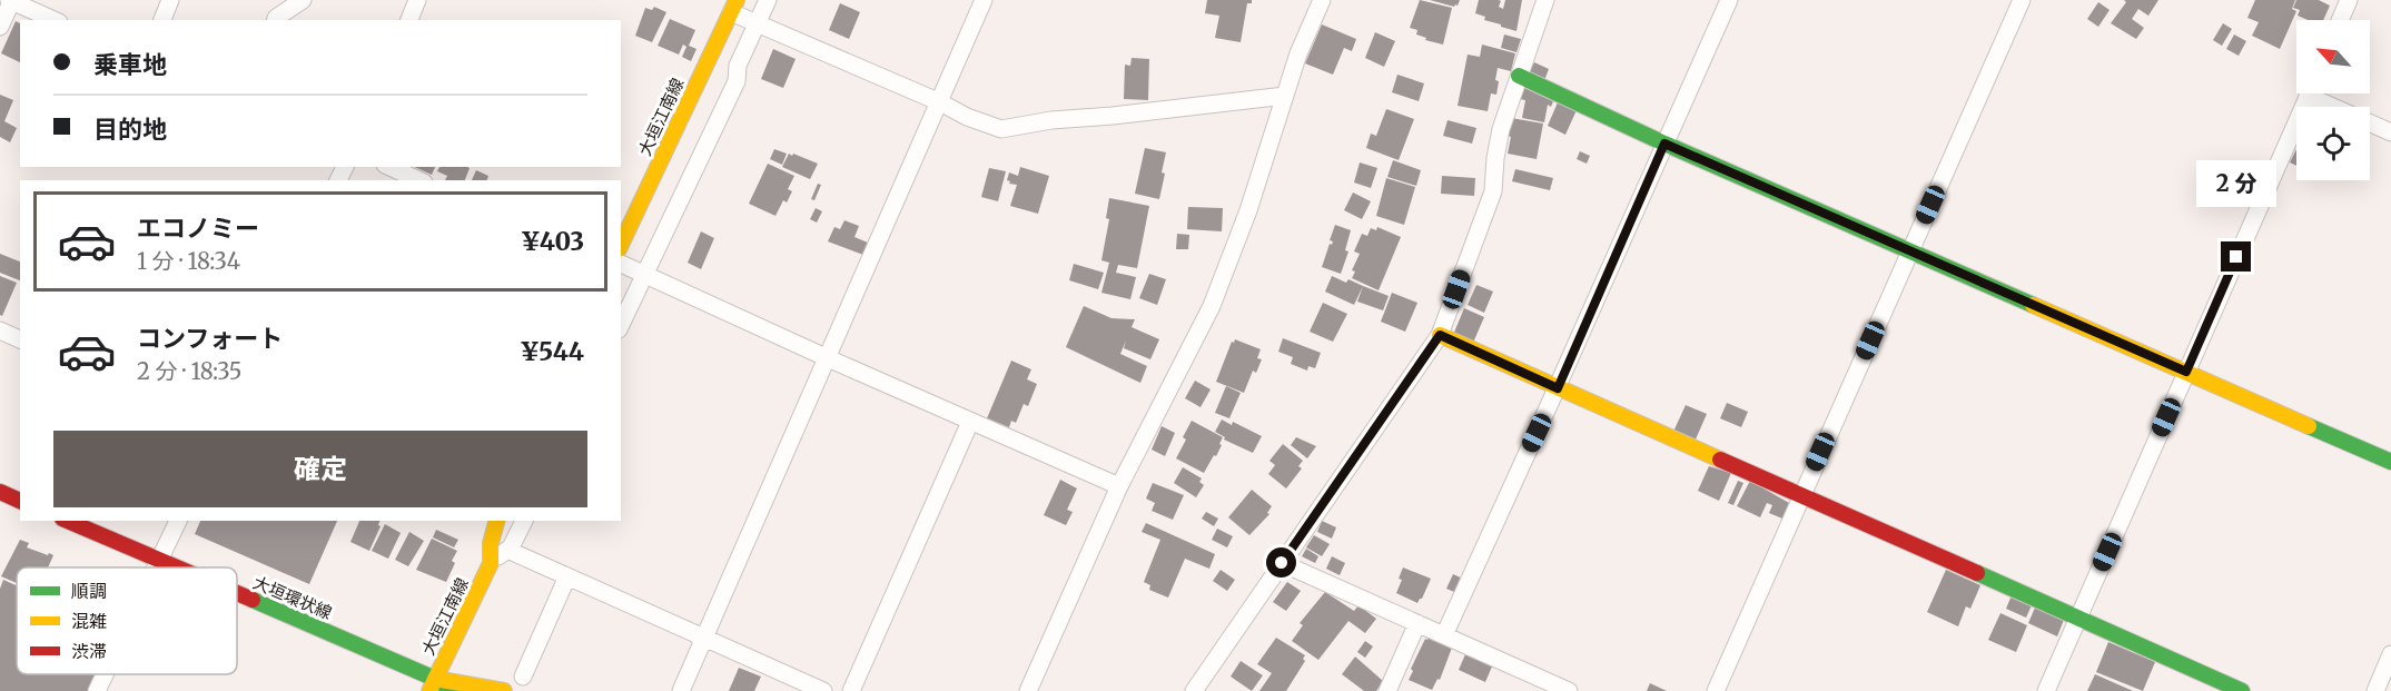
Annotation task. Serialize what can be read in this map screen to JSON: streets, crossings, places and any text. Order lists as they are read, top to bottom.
{
  "streets": {
    "street": ["大垣江南線", "大垣環状線"]
  },
  "crossings": [
    ["大垣江南線", "大垣環状線"]
  ],
  "legend": ["順調", "混雑", "渋滞"],
  "north": "top left",
  "page": {
    "banner": ["乗車地", "目的地"],
    "bubble": "2 分",
    "list": [
      {
        "name": "エコノミー",
        "note": "1 分 · 18:34",
        "value": "¥403"
      },
      {
        "name": "コンフォート",
        "note": "2 分 · 18:35",
        "value": "¥544"
      }
    ],
    "buttons": "確定"
  }
}
